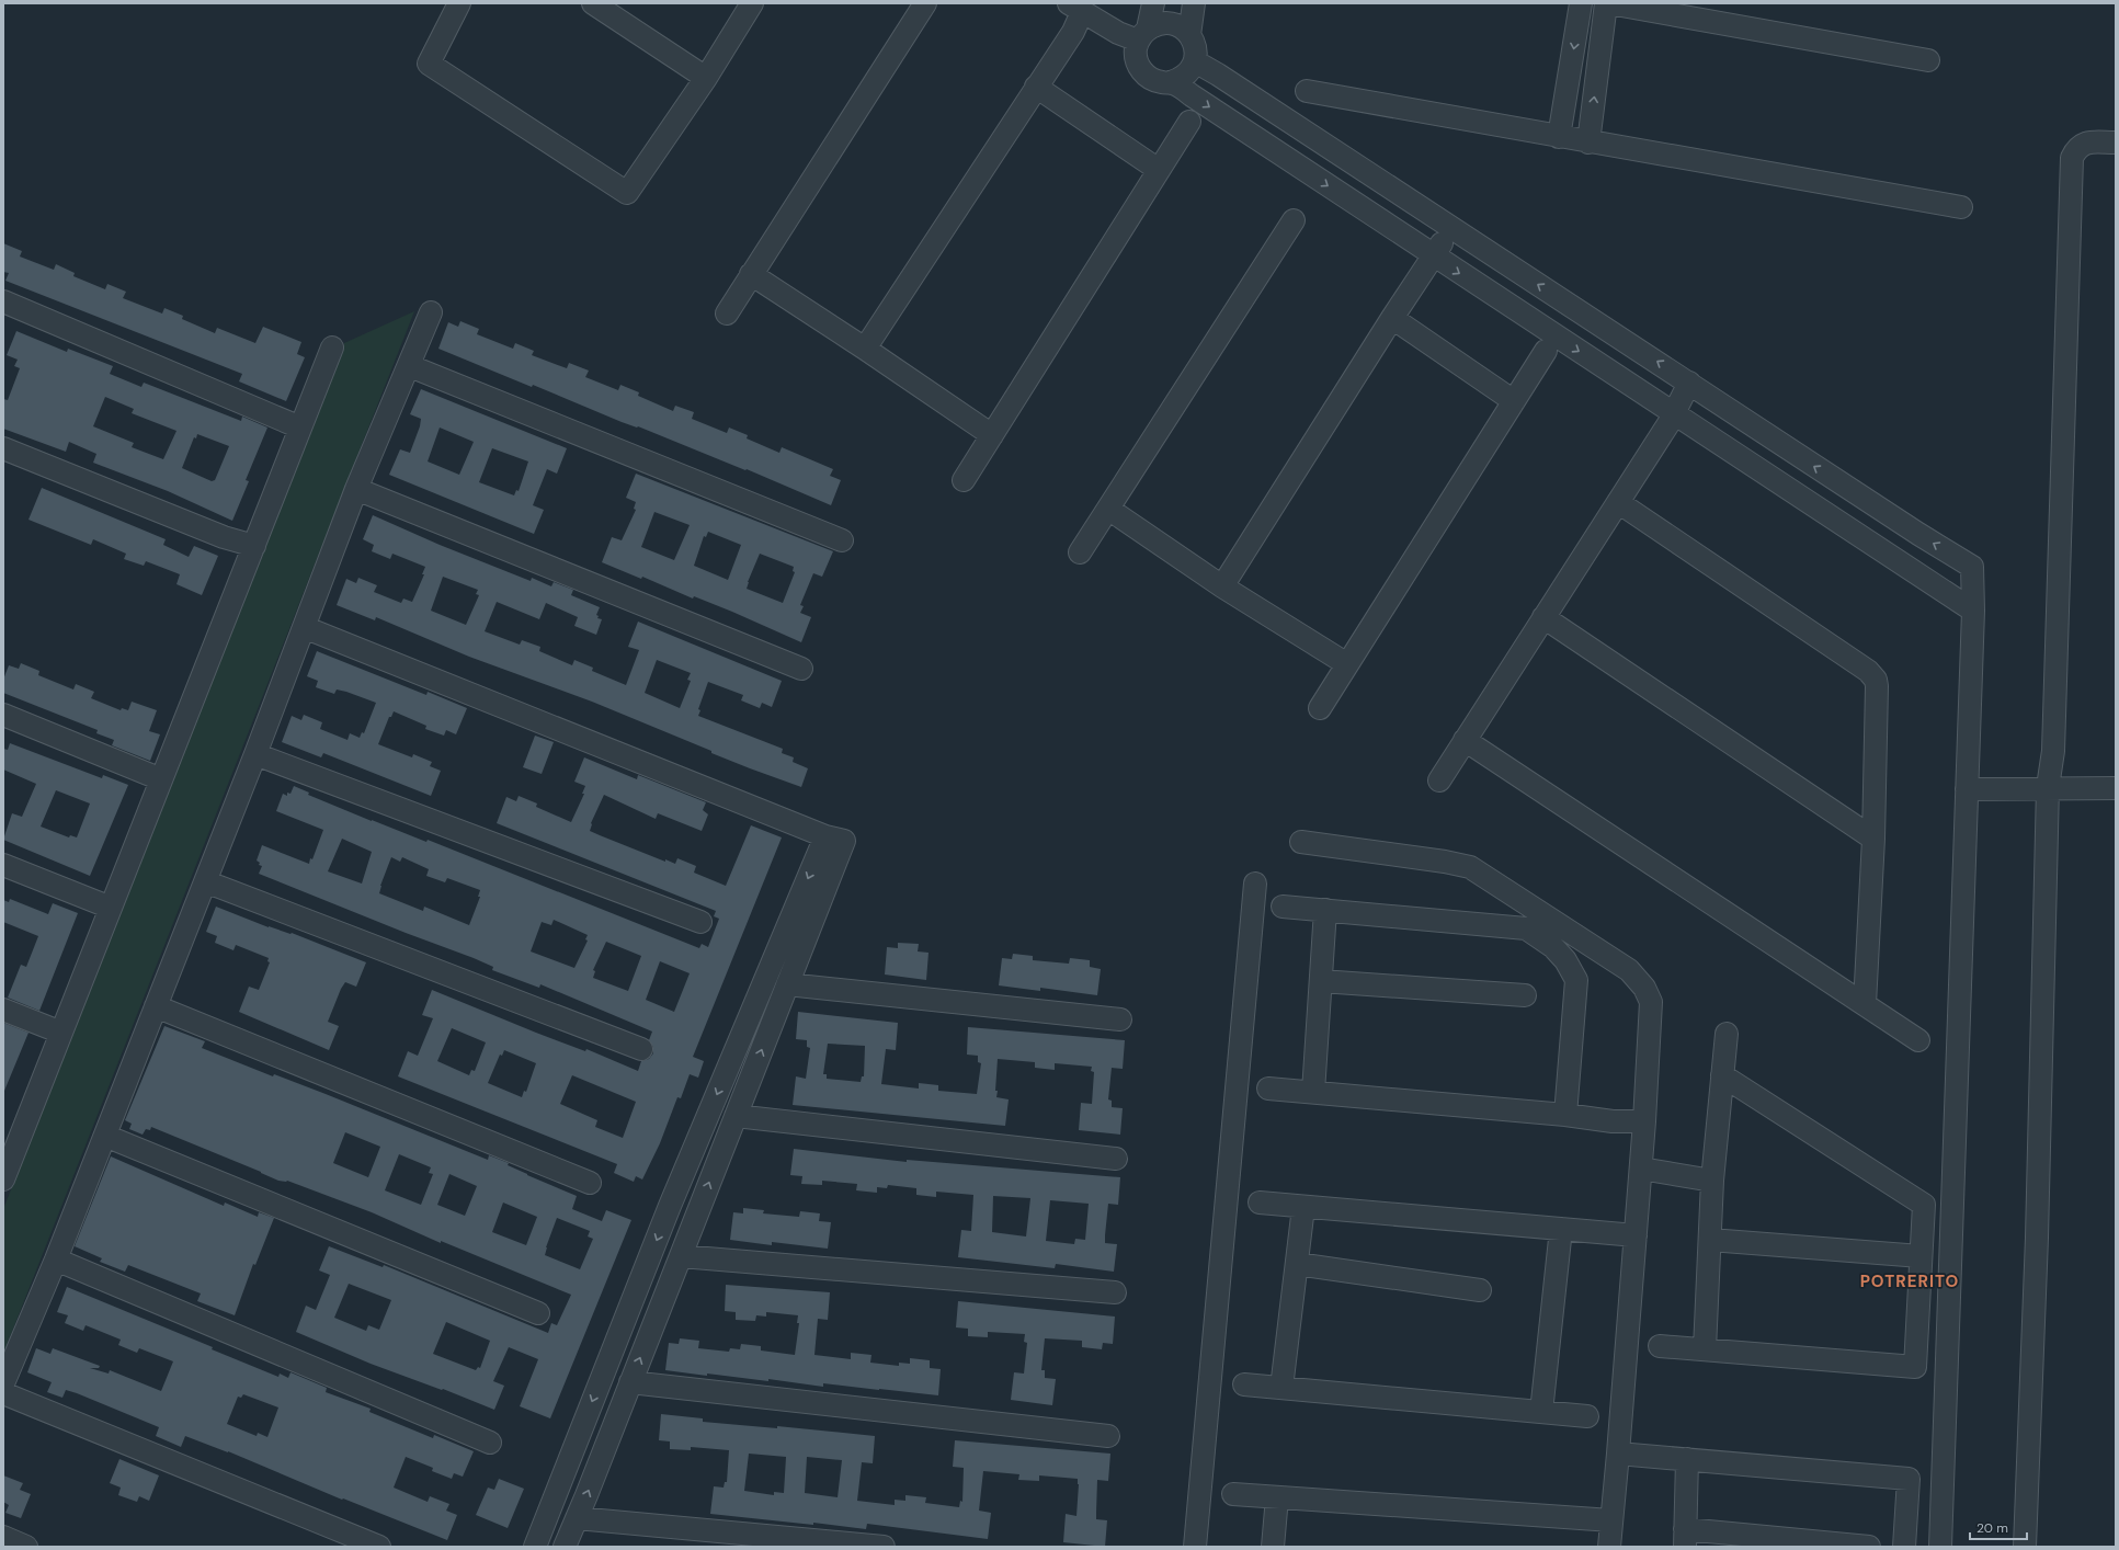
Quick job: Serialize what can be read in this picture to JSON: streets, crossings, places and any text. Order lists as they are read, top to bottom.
{
  "districts": ["POTRERITO"],
  "scale_bar": "20 m"
}
